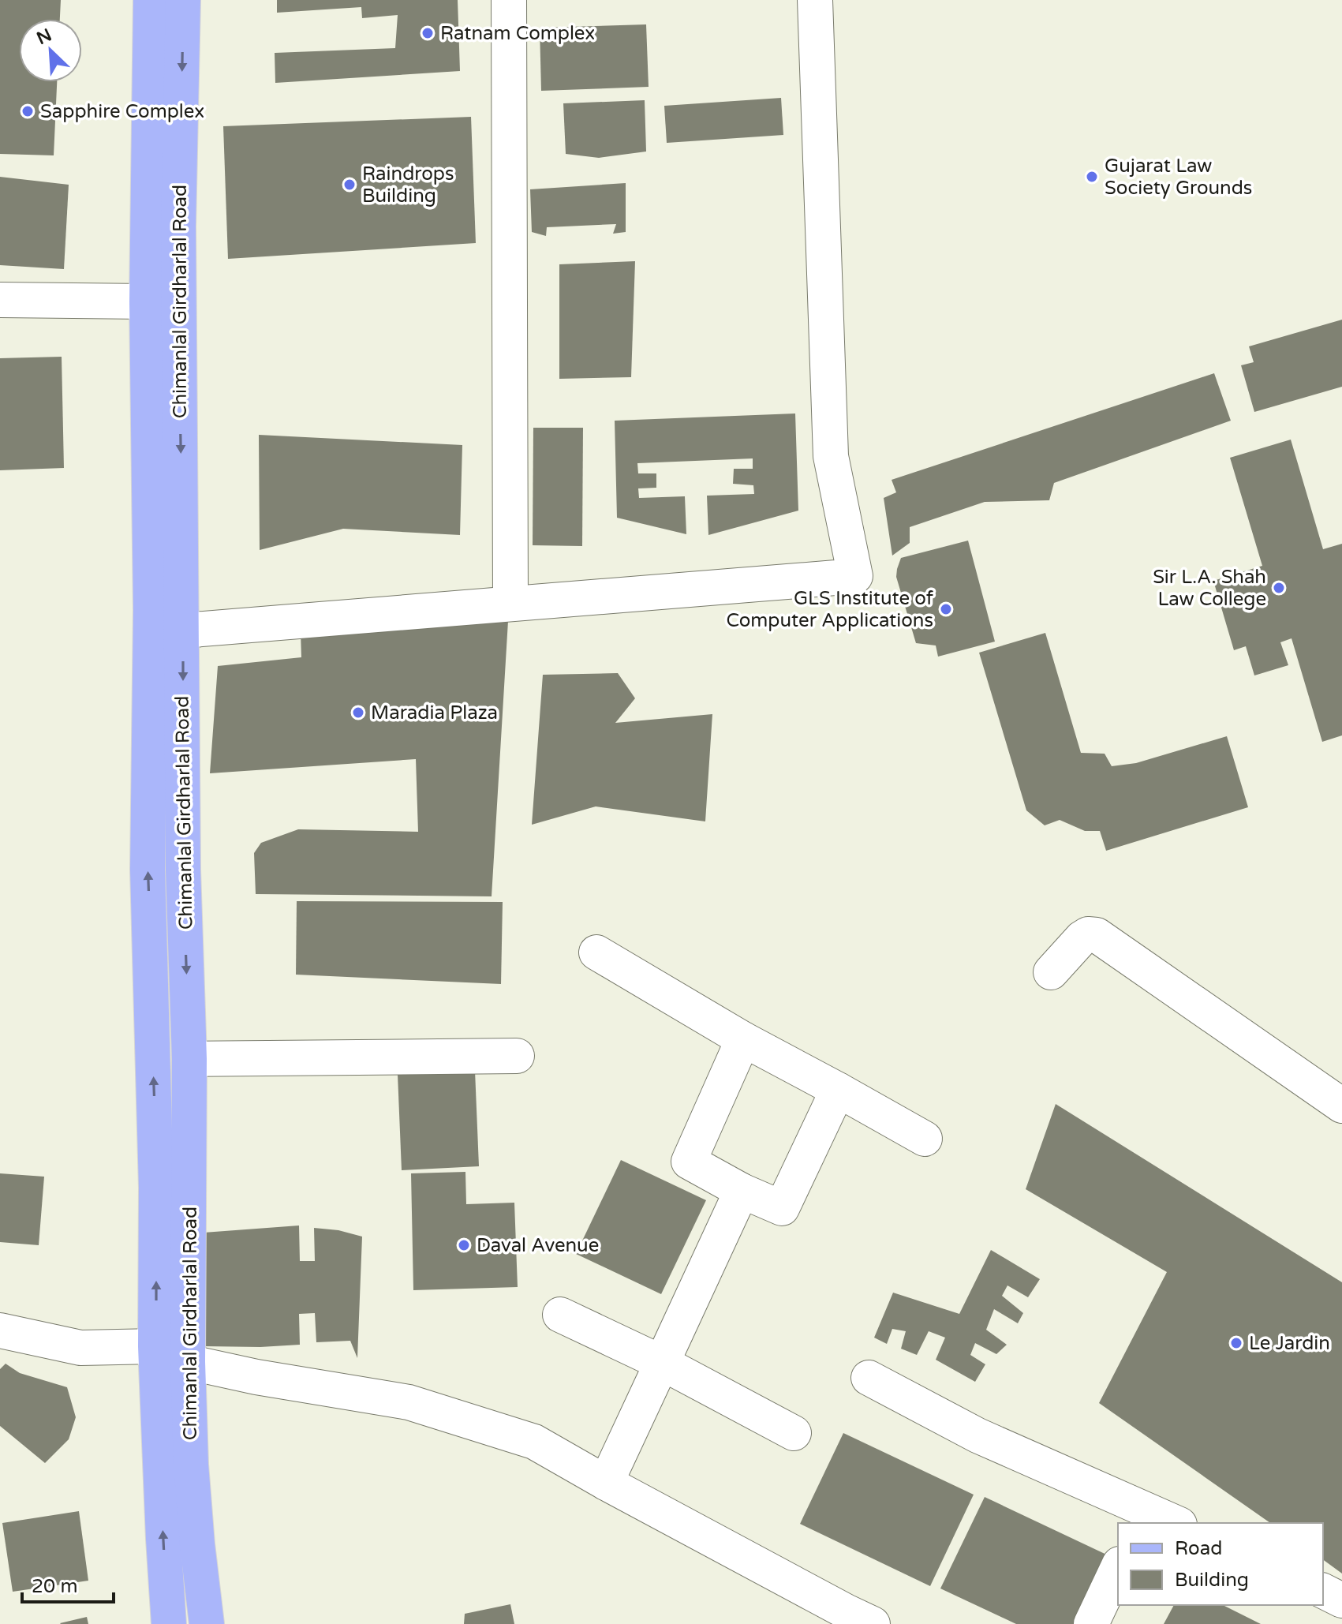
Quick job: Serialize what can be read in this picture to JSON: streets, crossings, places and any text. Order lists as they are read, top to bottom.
{
  "streets": {
    "main road": ["Chimanlal Girdharlal Road"]
  },
  "places": [
    "Ratnam Complex",
    "Sapphire Complex",
    "Gujarat Law Society Grounds",
    "Raindrops Building",
    "Sir L.A. Shah Law College",
    "GLS Institute of Computer Applications",
    "Maradia Plaza",
    "Daval Avenue",
    "Le Jardin"
  ],
  "legend": ["Road", "Building"],
  "scale_bar": "20 m",
  "north": "top left"
}
